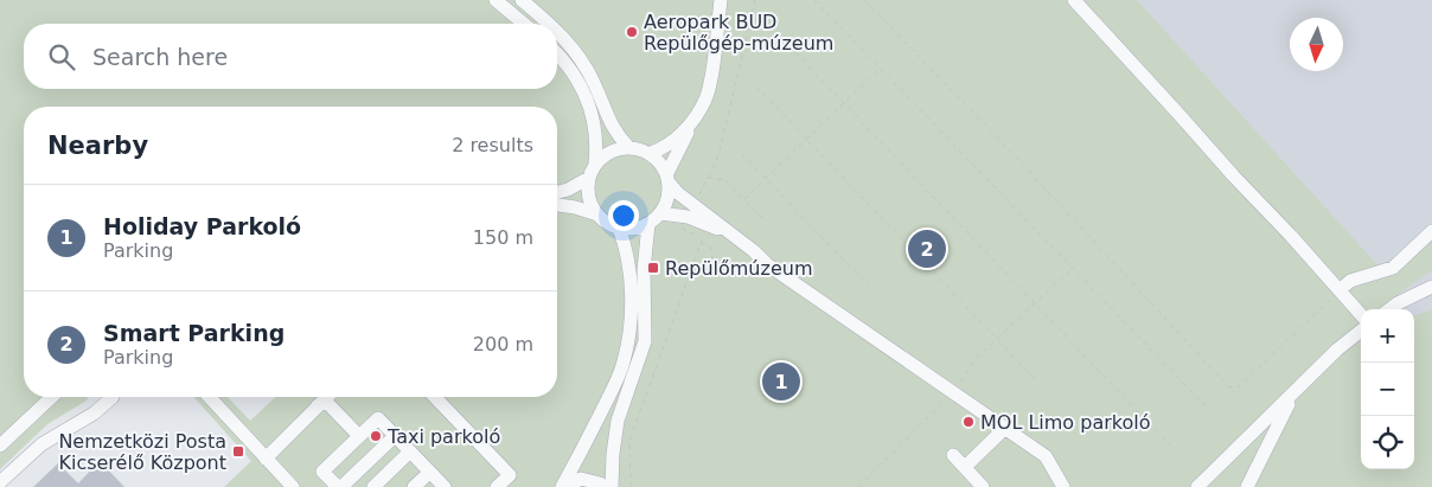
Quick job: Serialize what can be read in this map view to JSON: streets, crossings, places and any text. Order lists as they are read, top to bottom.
{
  "places": {
    "other": ["Aeropark BUD Repülőgép-múzeum", "MOL Limo parkoló", "Taxi parkoló"],
    "transit": ["Repülőmúzeum", "Nemzetközi Posta Kicserélő Központ"]
  },
  "north": "bottom",
  "page": {
    "search": "Search here",
    "heading": ["Nearby", "2 results"],
    "list": [
      {
        "mark": "1",
        "name": "Holiday Parkoló",
        "note": "Parking",
        "value": "150 m"
      },
      {
        "mark": "2",
        "name": "Smart Parking",
        "note": "Parking",
        "value": "200 m"
      }
    ],
    "pins": ["2", "1"],
    "map_buttons": ["+", "−"]
  }
}
